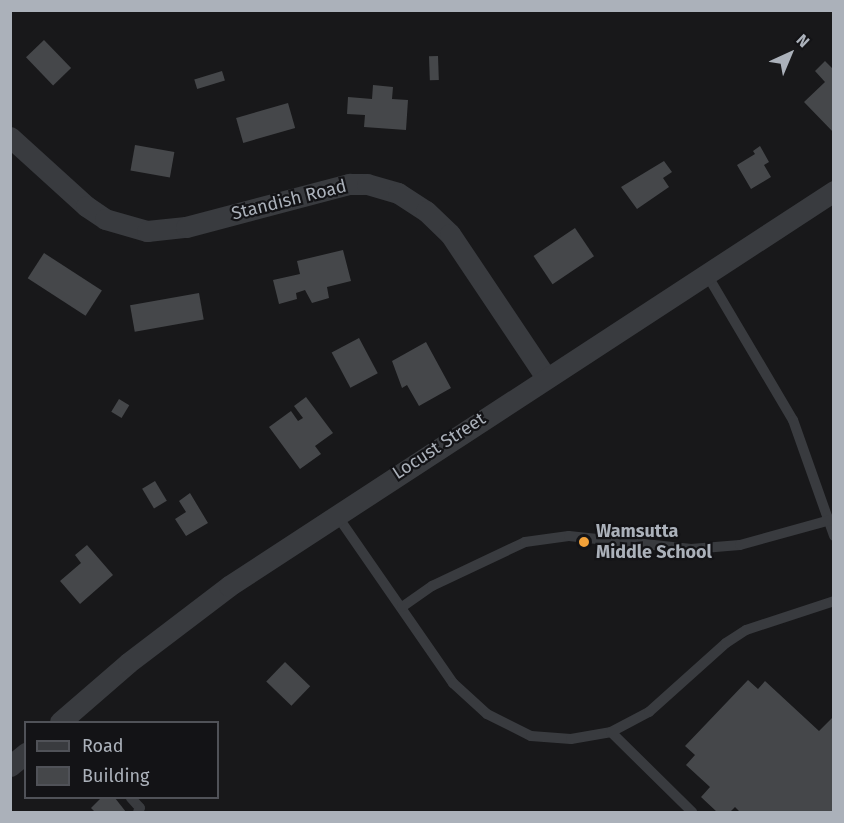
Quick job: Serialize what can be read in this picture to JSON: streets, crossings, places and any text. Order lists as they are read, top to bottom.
{
  "streets": {
    "street": ["Standish Road", "Locust Street"]
  },
  "crossings": [
    ["Standish Road", "Locust Street"]
  ],
  "places": ["Wamsutta Middle School"],
  "legend": ["Road", "Building"],
  "north": "top right"
}
